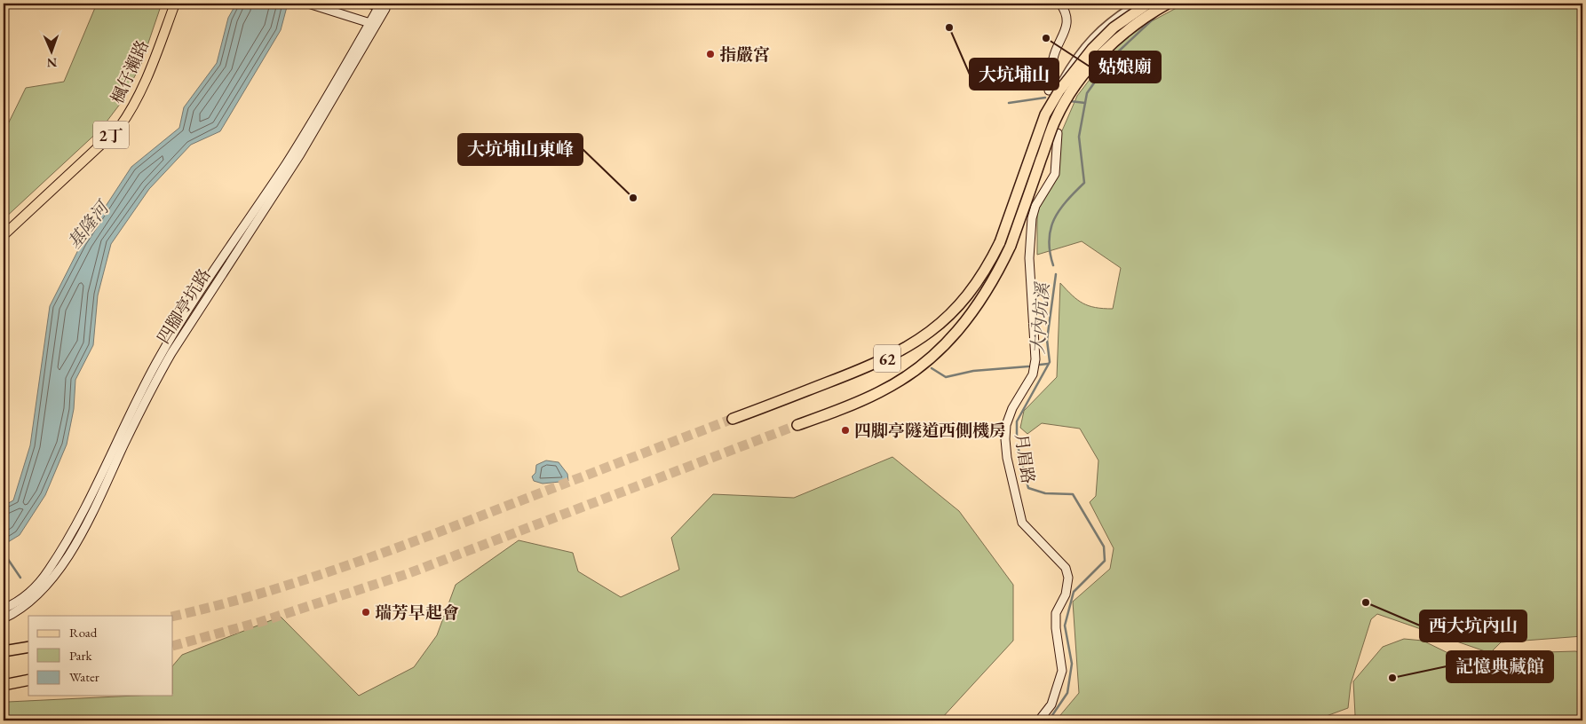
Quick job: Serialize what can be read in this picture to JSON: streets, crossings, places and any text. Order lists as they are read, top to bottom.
{
  "streets": {
    "highway": ["62"],
    "main road": ["楓仔瀨路", "2丁"],
    "street": ["四腳亭坑路", "月眉路"]
  },
  "water": ["基隆河", "大內坑溪"],
  "places": [
    "大坑埔山",
    "姑娘廟",
    "指嚴宮",
    "大坑埔山東峰",
    "四脚亭隧道西側機房",
    "西大坑內山",
    "瑞芳早起會",
    "記憶典藏館"
  ],
  "legend": ["Road", "Park", "Water"],
  "north": "bottom"
}
